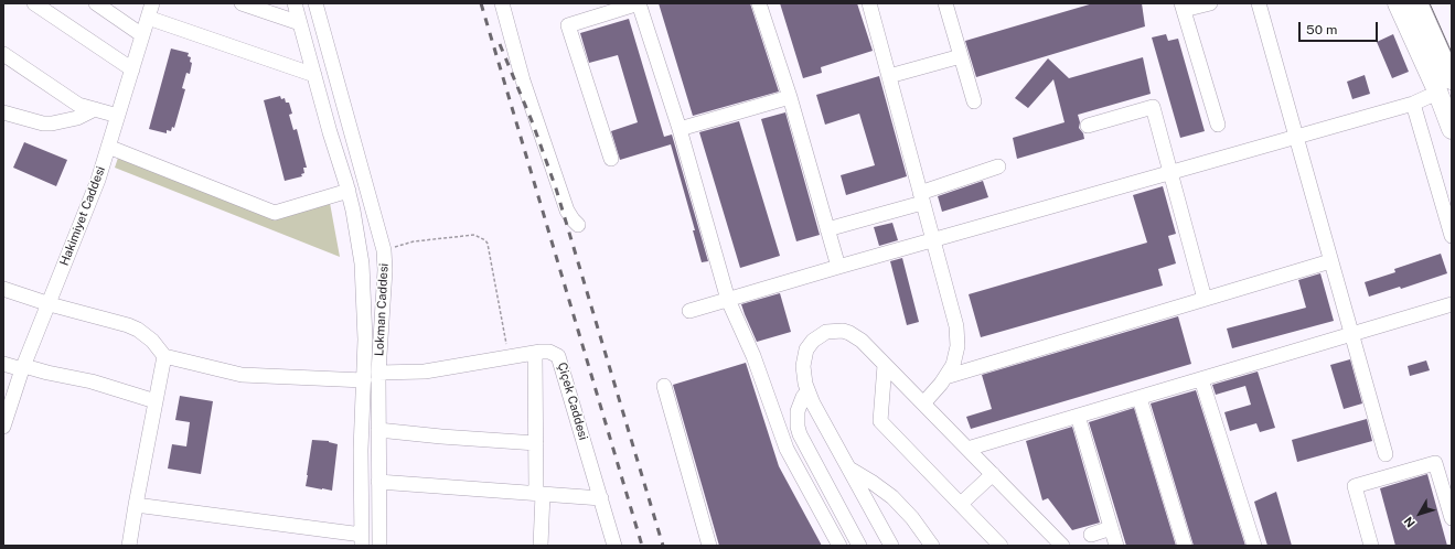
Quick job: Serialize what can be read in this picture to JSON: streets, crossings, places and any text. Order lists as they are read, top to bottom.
{
  "streets": {
    "street": ["Hakimiyet Caddesi", "Lokman Caddesi", "Çiçek Caddesi"]
  },
  "crossings": [
    ["Lokman Caddesi", "Çiçek Caddesi"]
  ],
  "scale_bar": "50 m",
  "north": "bottom left"
}
